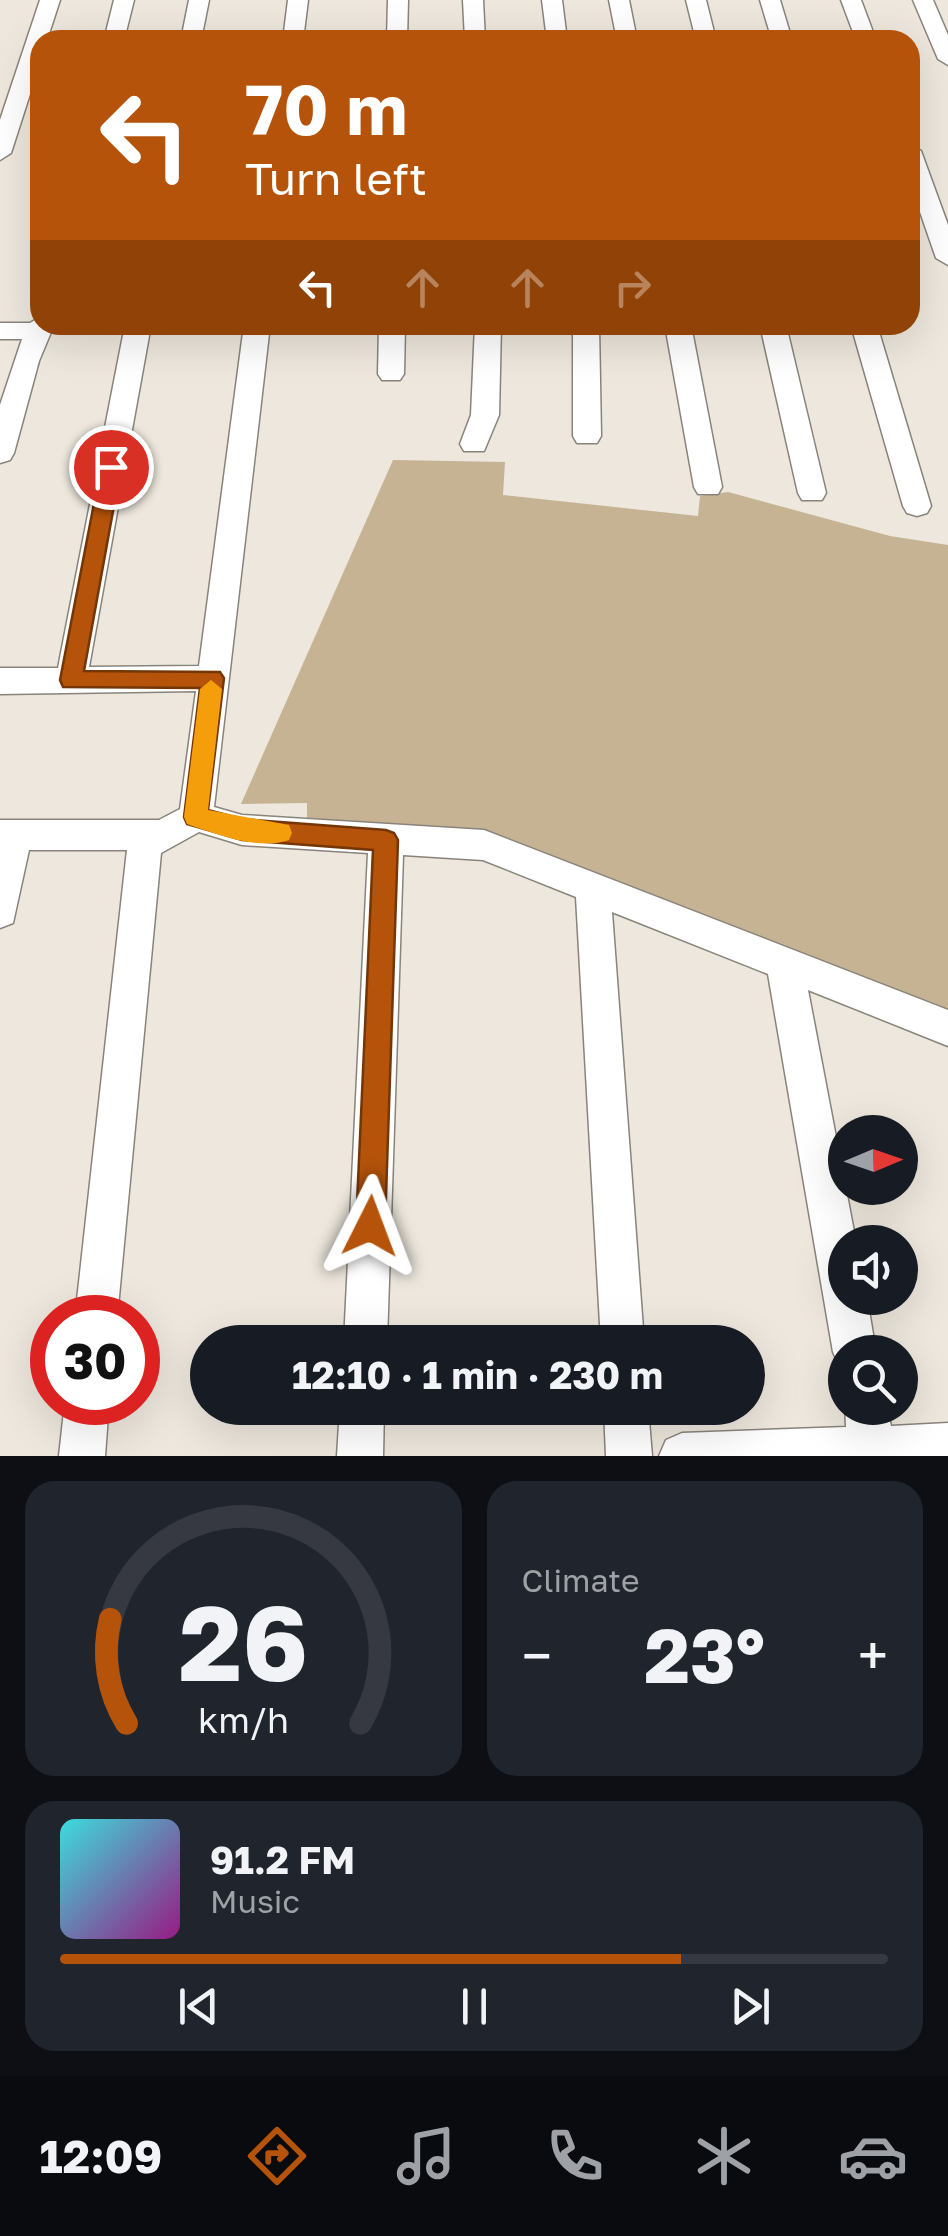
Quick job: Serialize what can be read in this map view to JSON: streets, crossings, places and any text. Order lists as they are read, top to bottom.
{
  "north": "right",
  "page": {
    "turn": ["70 m", "Turn left"],
    "limit": "30",
    "trip": "12:10 · 1 min · 230 m",
    "tile": "Climate",
    "heat": ["−", "23°", "+"],
    "song": ["91.2 FM", "Music"],
    "tabs": "12:09",
    "gauge": ["26", "km/h"]
  }
}
